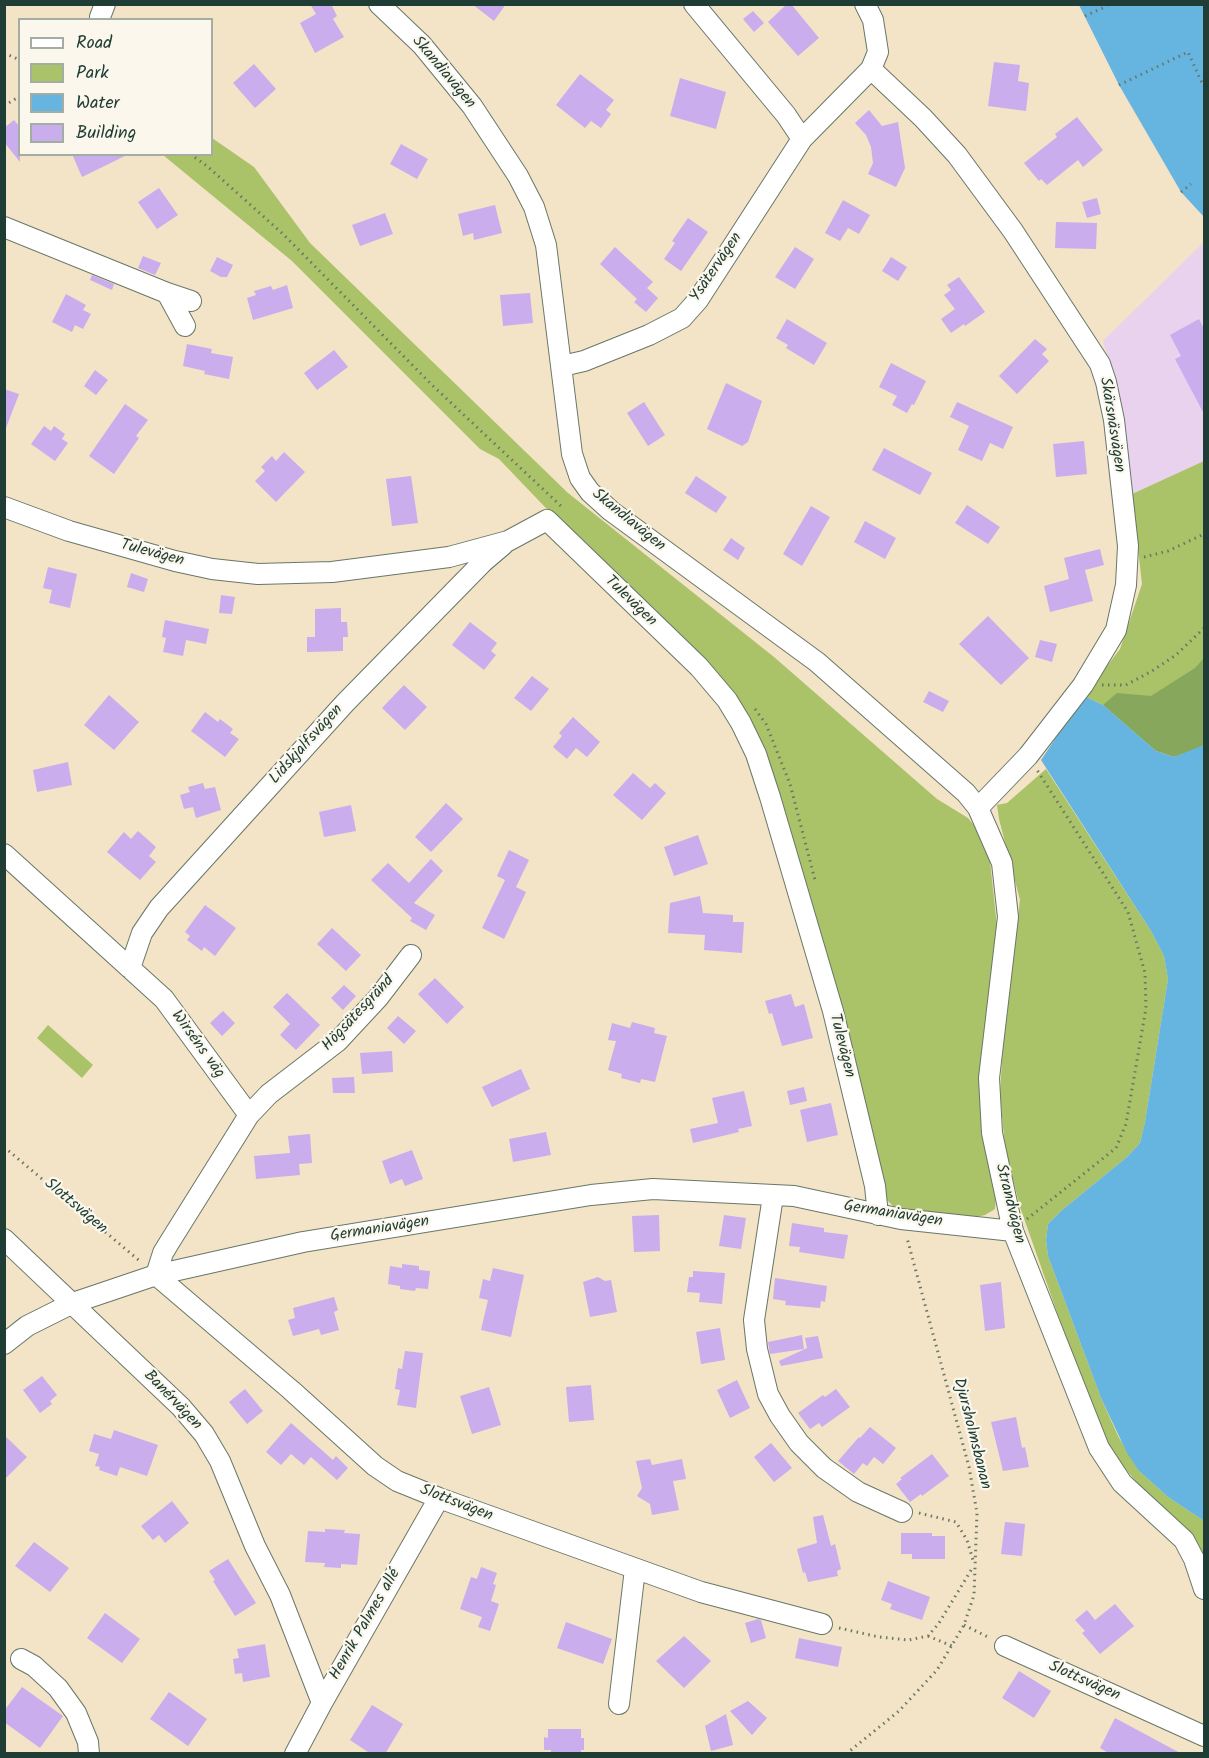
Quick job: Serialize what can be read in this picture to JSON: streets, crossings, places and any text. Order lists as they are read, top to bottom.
{
  "streets": {
    "street": [
      "Skandiavägen",
      "Ysätervägen",
      "Skärsnäsvägen",
      "Tulevägen",
      "Lidskjalfsvägen",
      "Högsätesgränd",
      "Wirséns väg",
      "Strandvägen",
      "Slottsvägen",
      "Germaniavägen",
      "Banérvägen",
      "Henrik Palmes allé"
    ],
    "path": ["Djursholmsbanan"]
  },
  "crossings": [
    ["Skandiavägen", "Ysätervägen"],
    ["Skandiavägen", "Skärsnäsvägen"],
    ["Skandiavägen", "Strandvägen"],
    ["Ysätervägen", "Skärsnäsvägen"],
    ["Skärsnäsvägen", "Strandvägen"],
    ["Tulevägen", "Lidskjalfsvägen"],
    ["Tulevägen", "Germaniavägen"],
    ["Lidskjalfsvägen", "Wirséns väg"],
    ["Högsätesgränd", "Wirséns väg"],
    ["Strandvägen", "Germaniavägen"],
    ["Slottsvägen", "Germaniavägen"],
    ["Slottsvägen", "Henrik Palmes allé"],
    ["Germaniavägen", "Banérvägen"],
    ["Germaniavägen", "Djursholmsbanan"],
    ["Banérvägen", "Henrik Palmes allé"]
  ],
  "legend": [
    "Road",
    "Park",
    "Water",
    "Building"
  ]
}
